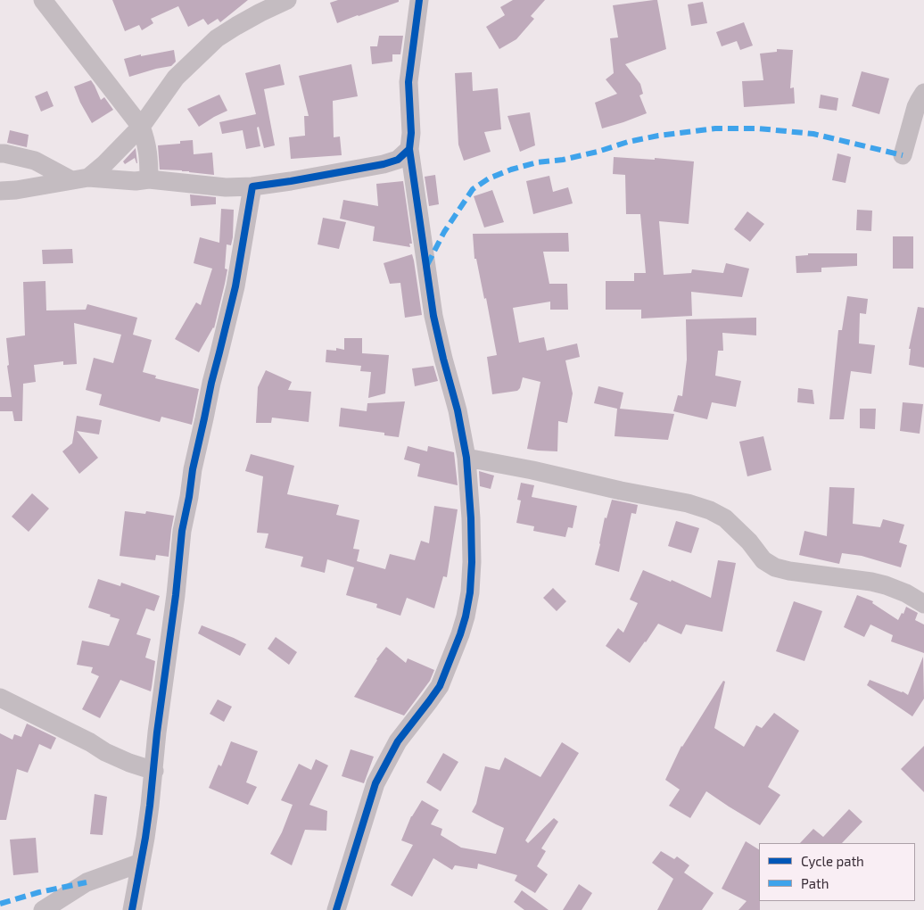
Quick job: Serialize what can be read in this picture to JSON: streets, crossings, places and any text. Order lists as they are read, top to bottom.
{
  "legend": ["Cycle path", "Path"]
}
